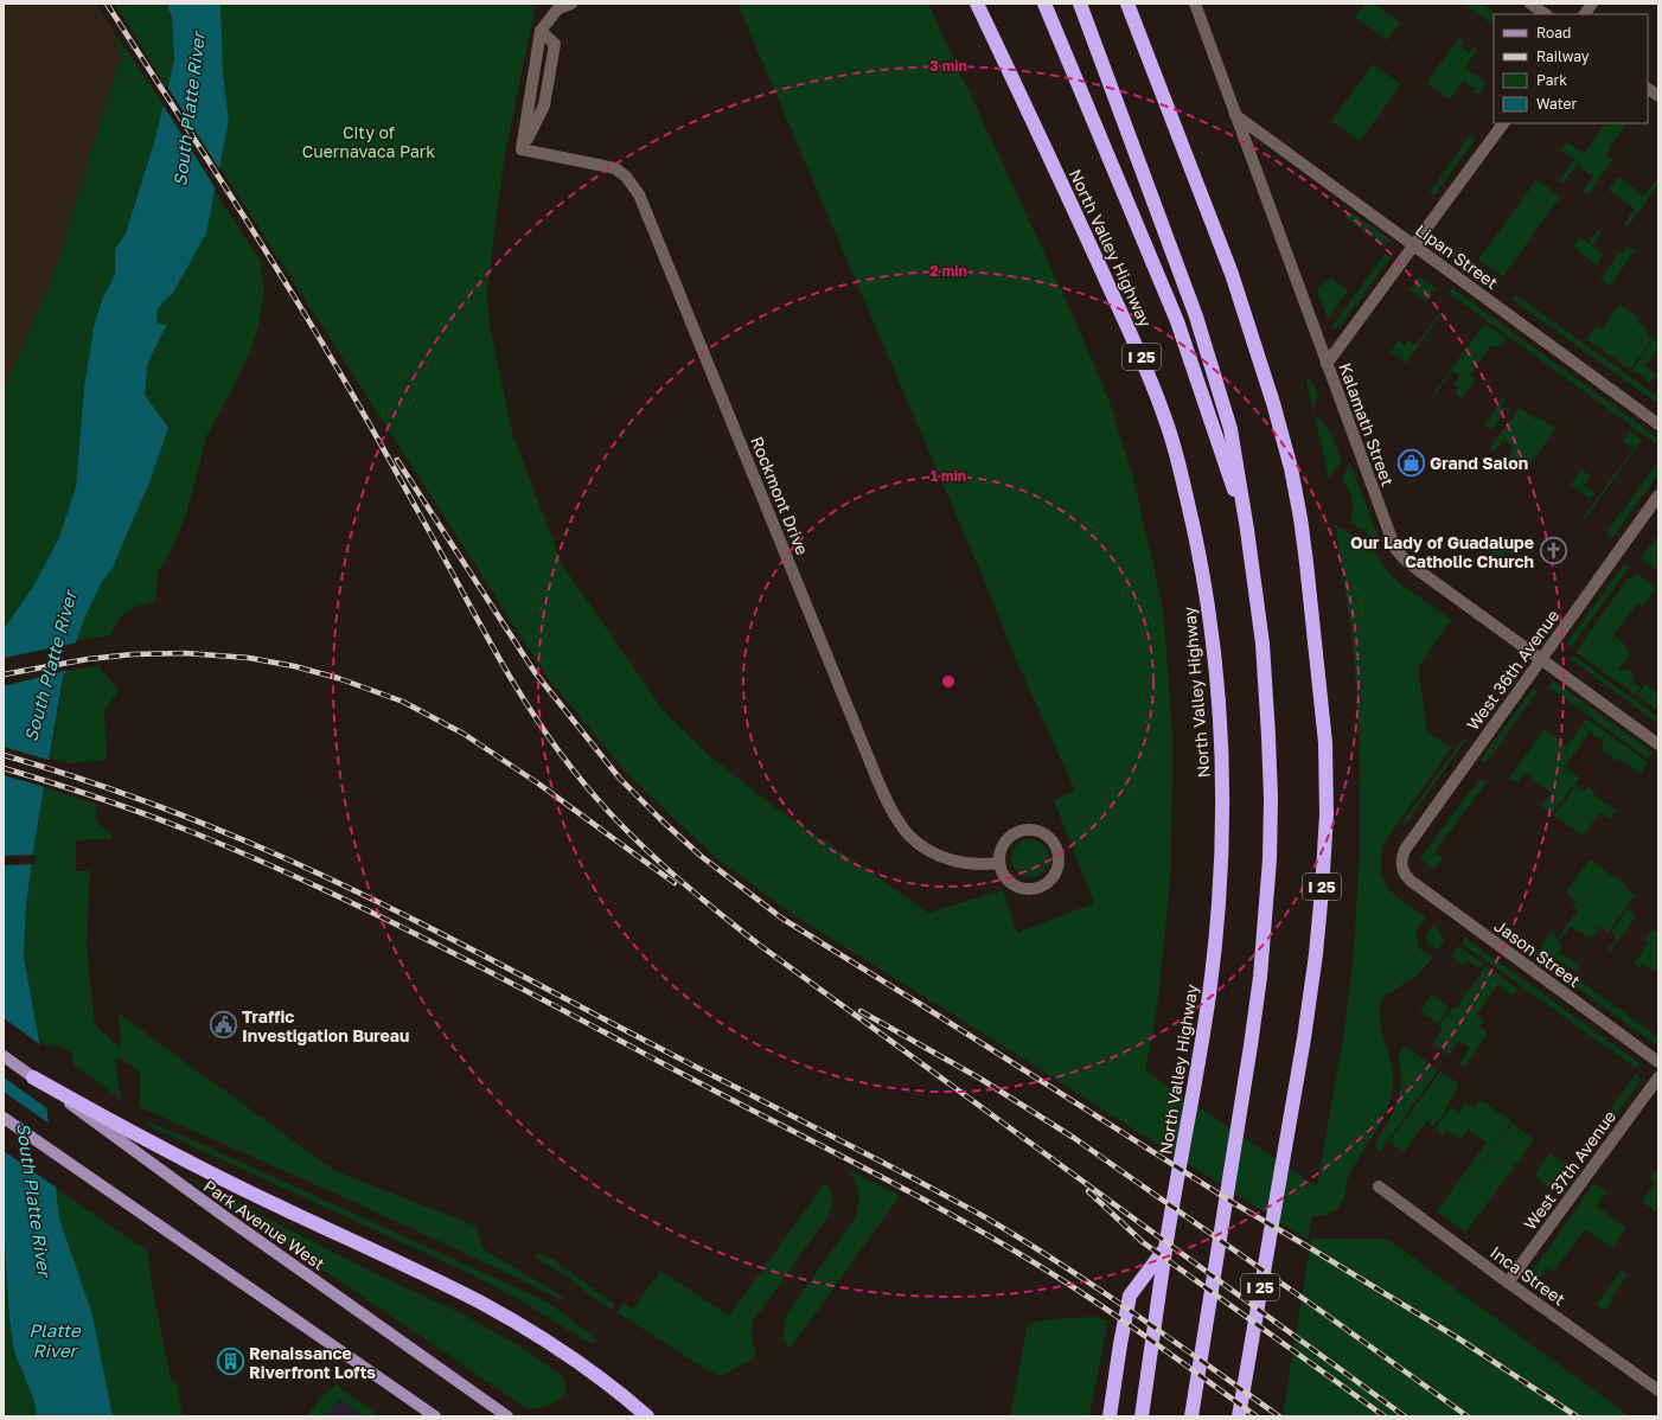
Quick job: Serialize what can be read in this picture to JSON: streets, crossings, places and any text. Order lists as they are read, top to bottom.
{
  "streets": {
    "highway": ["North Valley Highway", "I 25"],
    "main road": ["Park Avenue West"],
    "street": [
      "Lipan Street",
      "Kalamath Street",
      "Rockmont Drive",
      "West 36th Avenue",
      "Jason Street",
      "West 37th Avenue",
      "Inca Street"
    ]
  },
  "crossings": [
    ["Lipan Street", "Kalamath Street"],
    ["Kalamath Street", "West 36th Avenue"],
    ["West 36th Avenue", "Jason Street"],
    ["West 37th Avenue", "Inca Street"]
  ],
  "water": ["South Platte River", "Platte River"],
  "parks": ["City of Cuernavaca Park"],
  "places": {
    "shop": ["Grand Salon"],
    "church": ["Our Lady of Guadalupe Catholic Church"],
    "public building": ["Traffic Investigation Bureau"],
    "building": ["Renaissance Riverfront Lofts"]
  },
  "legend": [
    "Road",
    "Railway",
    "Park",
    "Water"
  ],
  "rings": ["3 min", "2 min", "1 min"]
}
